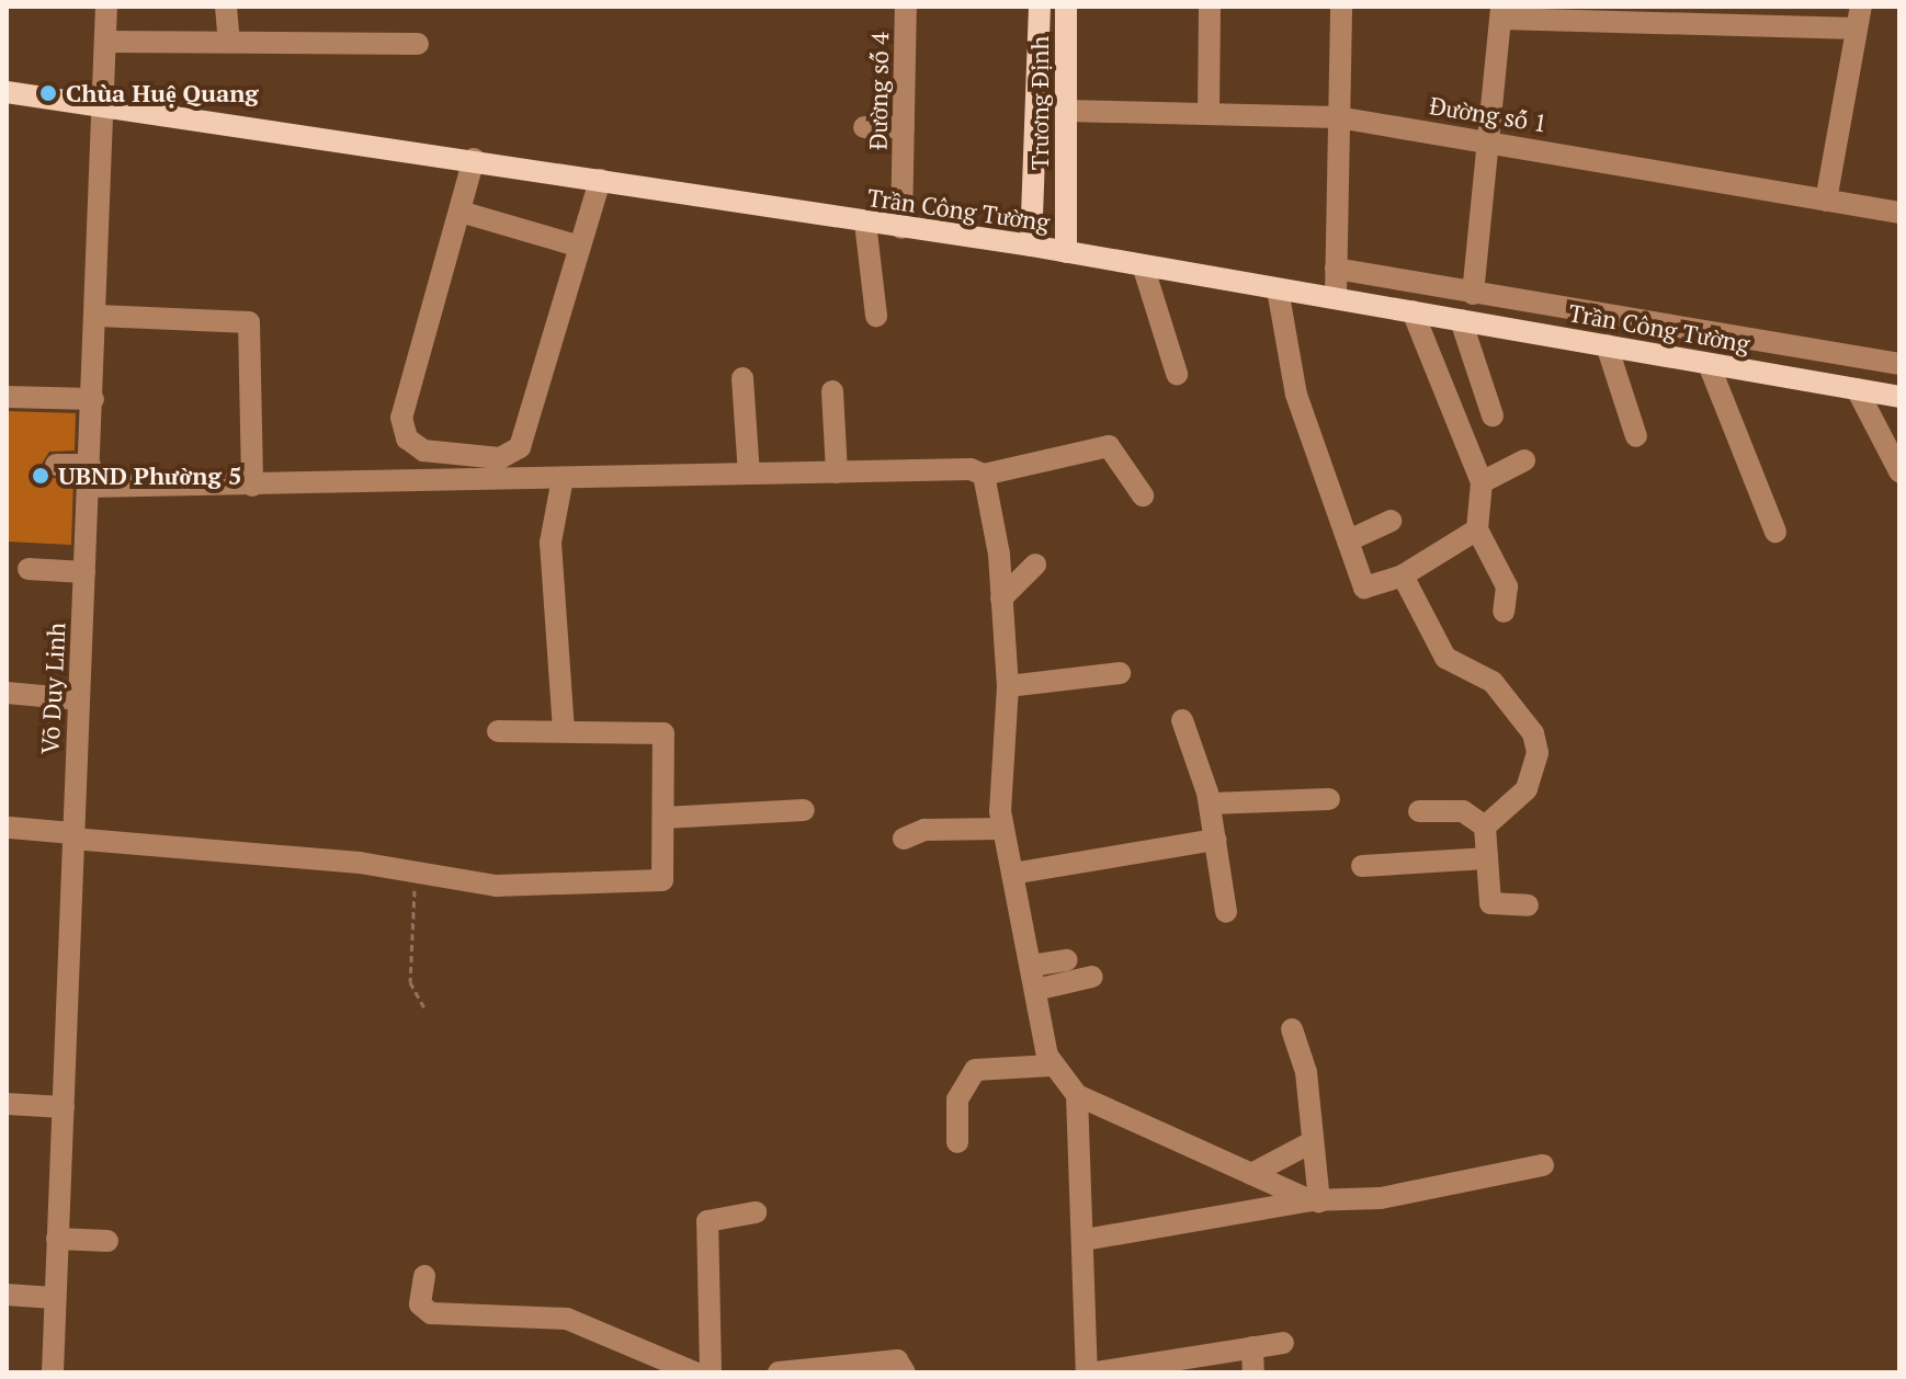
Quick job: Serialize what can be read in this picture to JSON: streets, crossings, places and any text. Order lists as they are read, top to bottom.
{
  "streets": {
    "main road": ["Trương Định", "Trần Công Tường"],
    "street": ["Đường số 4", "Đường số 1", "Võ Duy Linh"]
  },
  "crossings": [
    ["Đường số 4", "Trần Công Tường"],
    ["Trương Định", "Đường số 1"],
    ["Trương Định", "Trần Công Tường"],
    ["Trần Công Tường", "Võ Duy Linh"]
  ],
  "places": ["Chùa Huệ Quang", "UBND Phường 5"]
}
